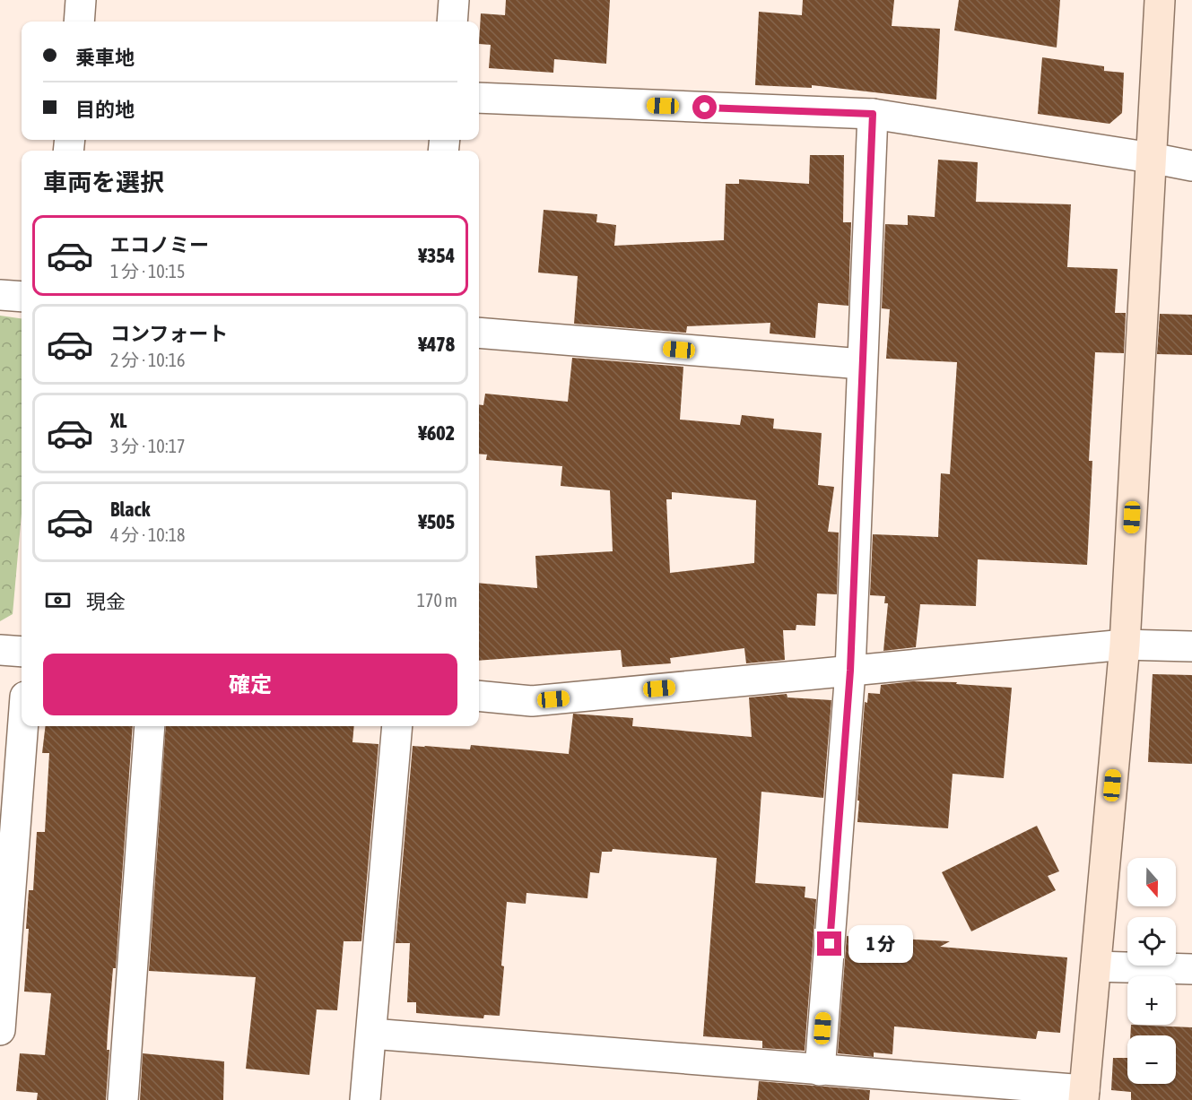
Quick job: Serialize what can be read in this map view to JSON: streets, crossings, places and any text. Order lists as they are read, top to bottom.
{
  "north": "bottom",
  "page": {
    "banner": ["乗車地", "目的地"],
    "heading": "車両を選択",
    "list": [
      {
        "name": "エコノミー",
        "note": "1 分 · 10:15",
        "value": "¥354"
      },
      {
        "name": "コンフォート",
        "note": "2 分 · 10:16",
        "value": "¥478"
      },
      {
        "name": "XL",
        "note": "3 分 · 10:17",
        "value": "¥602"
      },
      {
        "name": "Black",
        "note": "4 分 · 10:18",
        "value": "¥505"
      }
    ],
    "pay": ["現金", "170 m"],
    "buttons": "確定",
    "map_buttons": ["+", "−"],
    "bubble": "1 分"
  }
}
